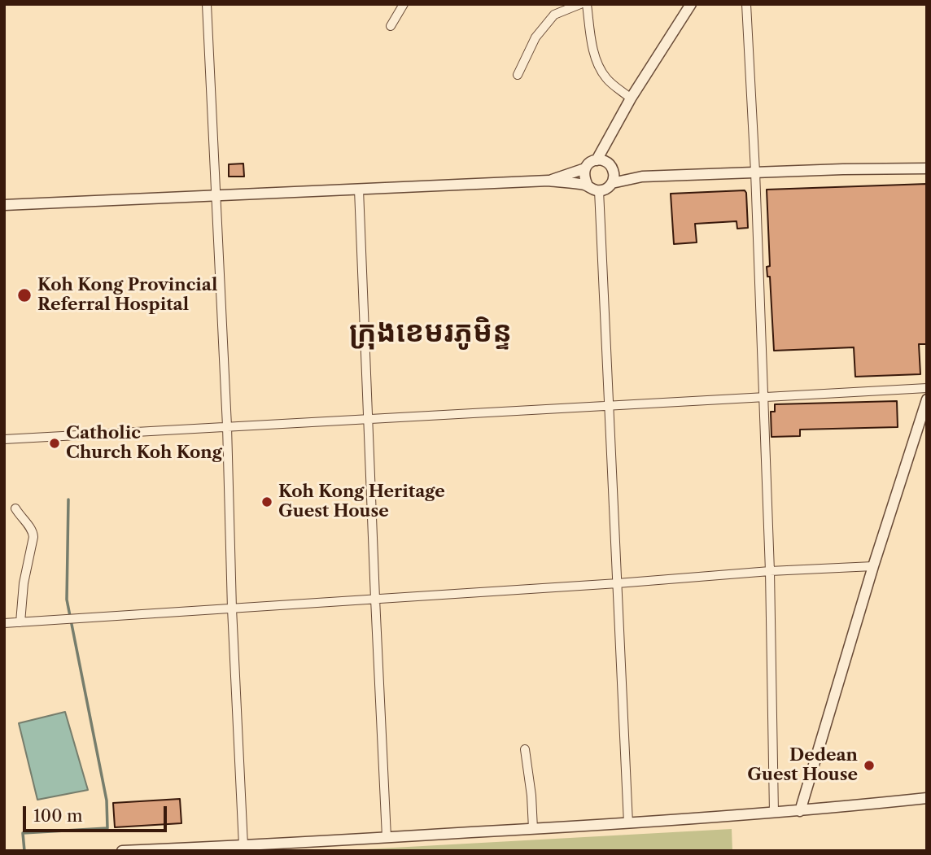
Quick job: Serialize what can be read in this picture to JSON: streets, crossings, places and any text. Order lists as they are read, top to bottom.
{
  "districts": ["ក្រុងខេមរភូមិន្ទ"],
  "places": [
    "Koh Kong Provincial Referral Hospital",
    "Catholic Church Koh Kong",
    "Koh Kong Heritage Guest House",
    "Dedean Guest House"
  ],
  "scale_bar": "100 m"
}
